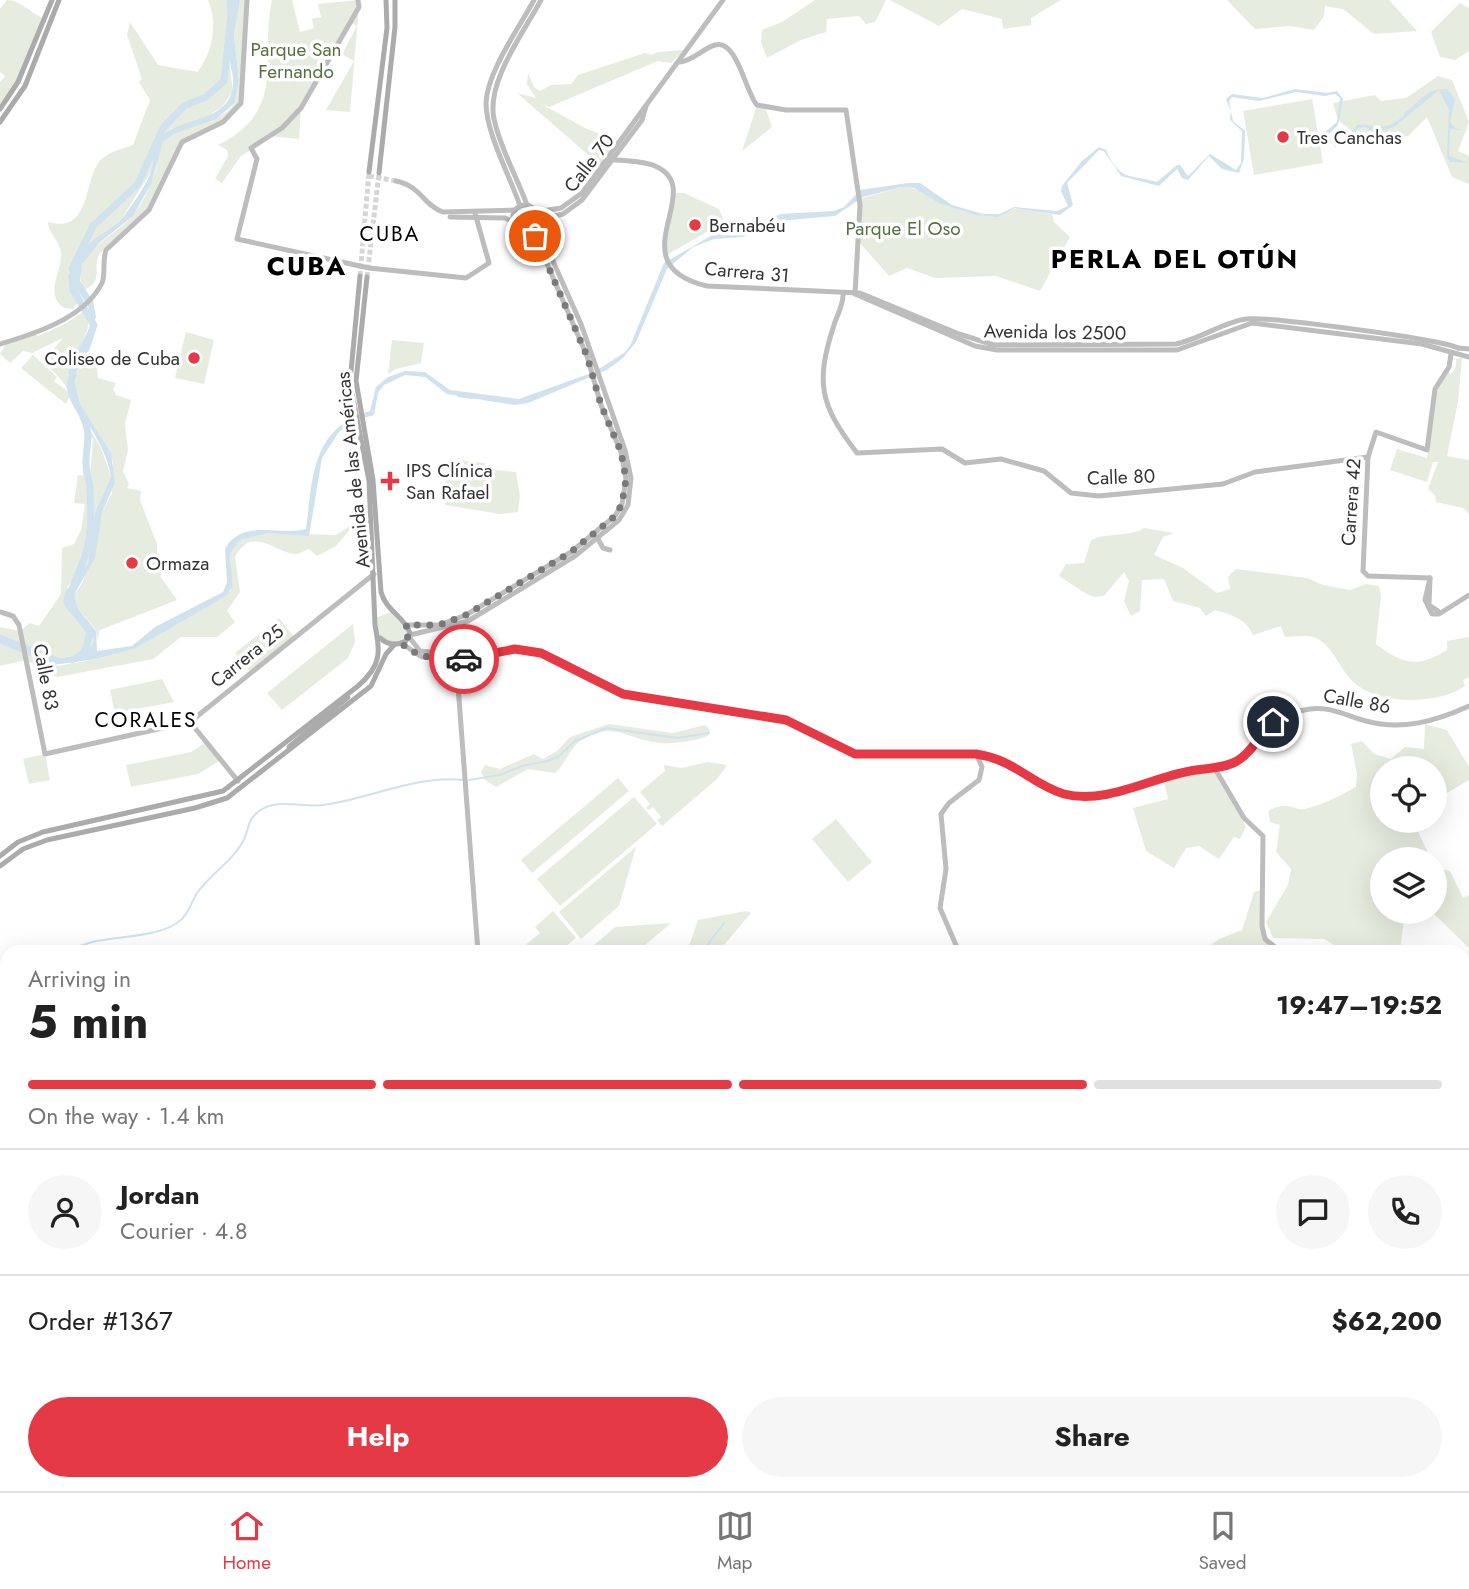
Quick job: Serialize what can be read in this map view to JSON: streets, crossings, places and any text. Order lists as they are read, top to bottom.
{
  "streets": {
    "main road": [
      "Calle 70",
      "Carrera 31",
      "Avenida los 2500",
      "Avenida de las Américas",
      "Calle 80",
      "Carrera 42",
      "Carrera 25",
      "Calle 83",
      "Calle 86"
    ]
  },
  "crossings": [
    ["Calle 70", "Carrera 31"],
    ["Carrera 31", "Avenida los 2500"],
    ["Carrera 31", "Calle 80"],
    ["Avenida los 2500", "Carrera 42"],
    ["Avenida de las Américas", "Carrera 25"],
    ["Calle 80", "Carrera 42"],
    ["Carrera 25", "Calle 83"]
  ],
  "districts": [
    "CUBA",
    "PERLA DEL OTÚN",
    "CUBA",
    "CORALES"
  ],
  "parks": ["Parque San Fernando", "Parque El Oso"],
  "places": {
    "other": [
      "Tres Canchas",
      "Bernabéu",
      "Coliseo de Cuba",
      "Ormaza"
    ],
    "health": ["IPS Clínica San Rafael"]
  },
  "page": {
    "heading": ["5 min", "Arriving in", "19:47–19:52"],
    "panel": [
      "Jordan",
      "Courier · 4.8",
      "Order #1367",
      "$62,200"
    ],
    "bar": "On the way · 1.4 km",
    "buttons": ["Help", "Share"],
    "tabs": ["Home", "Map", "Saved"]
  }
}
